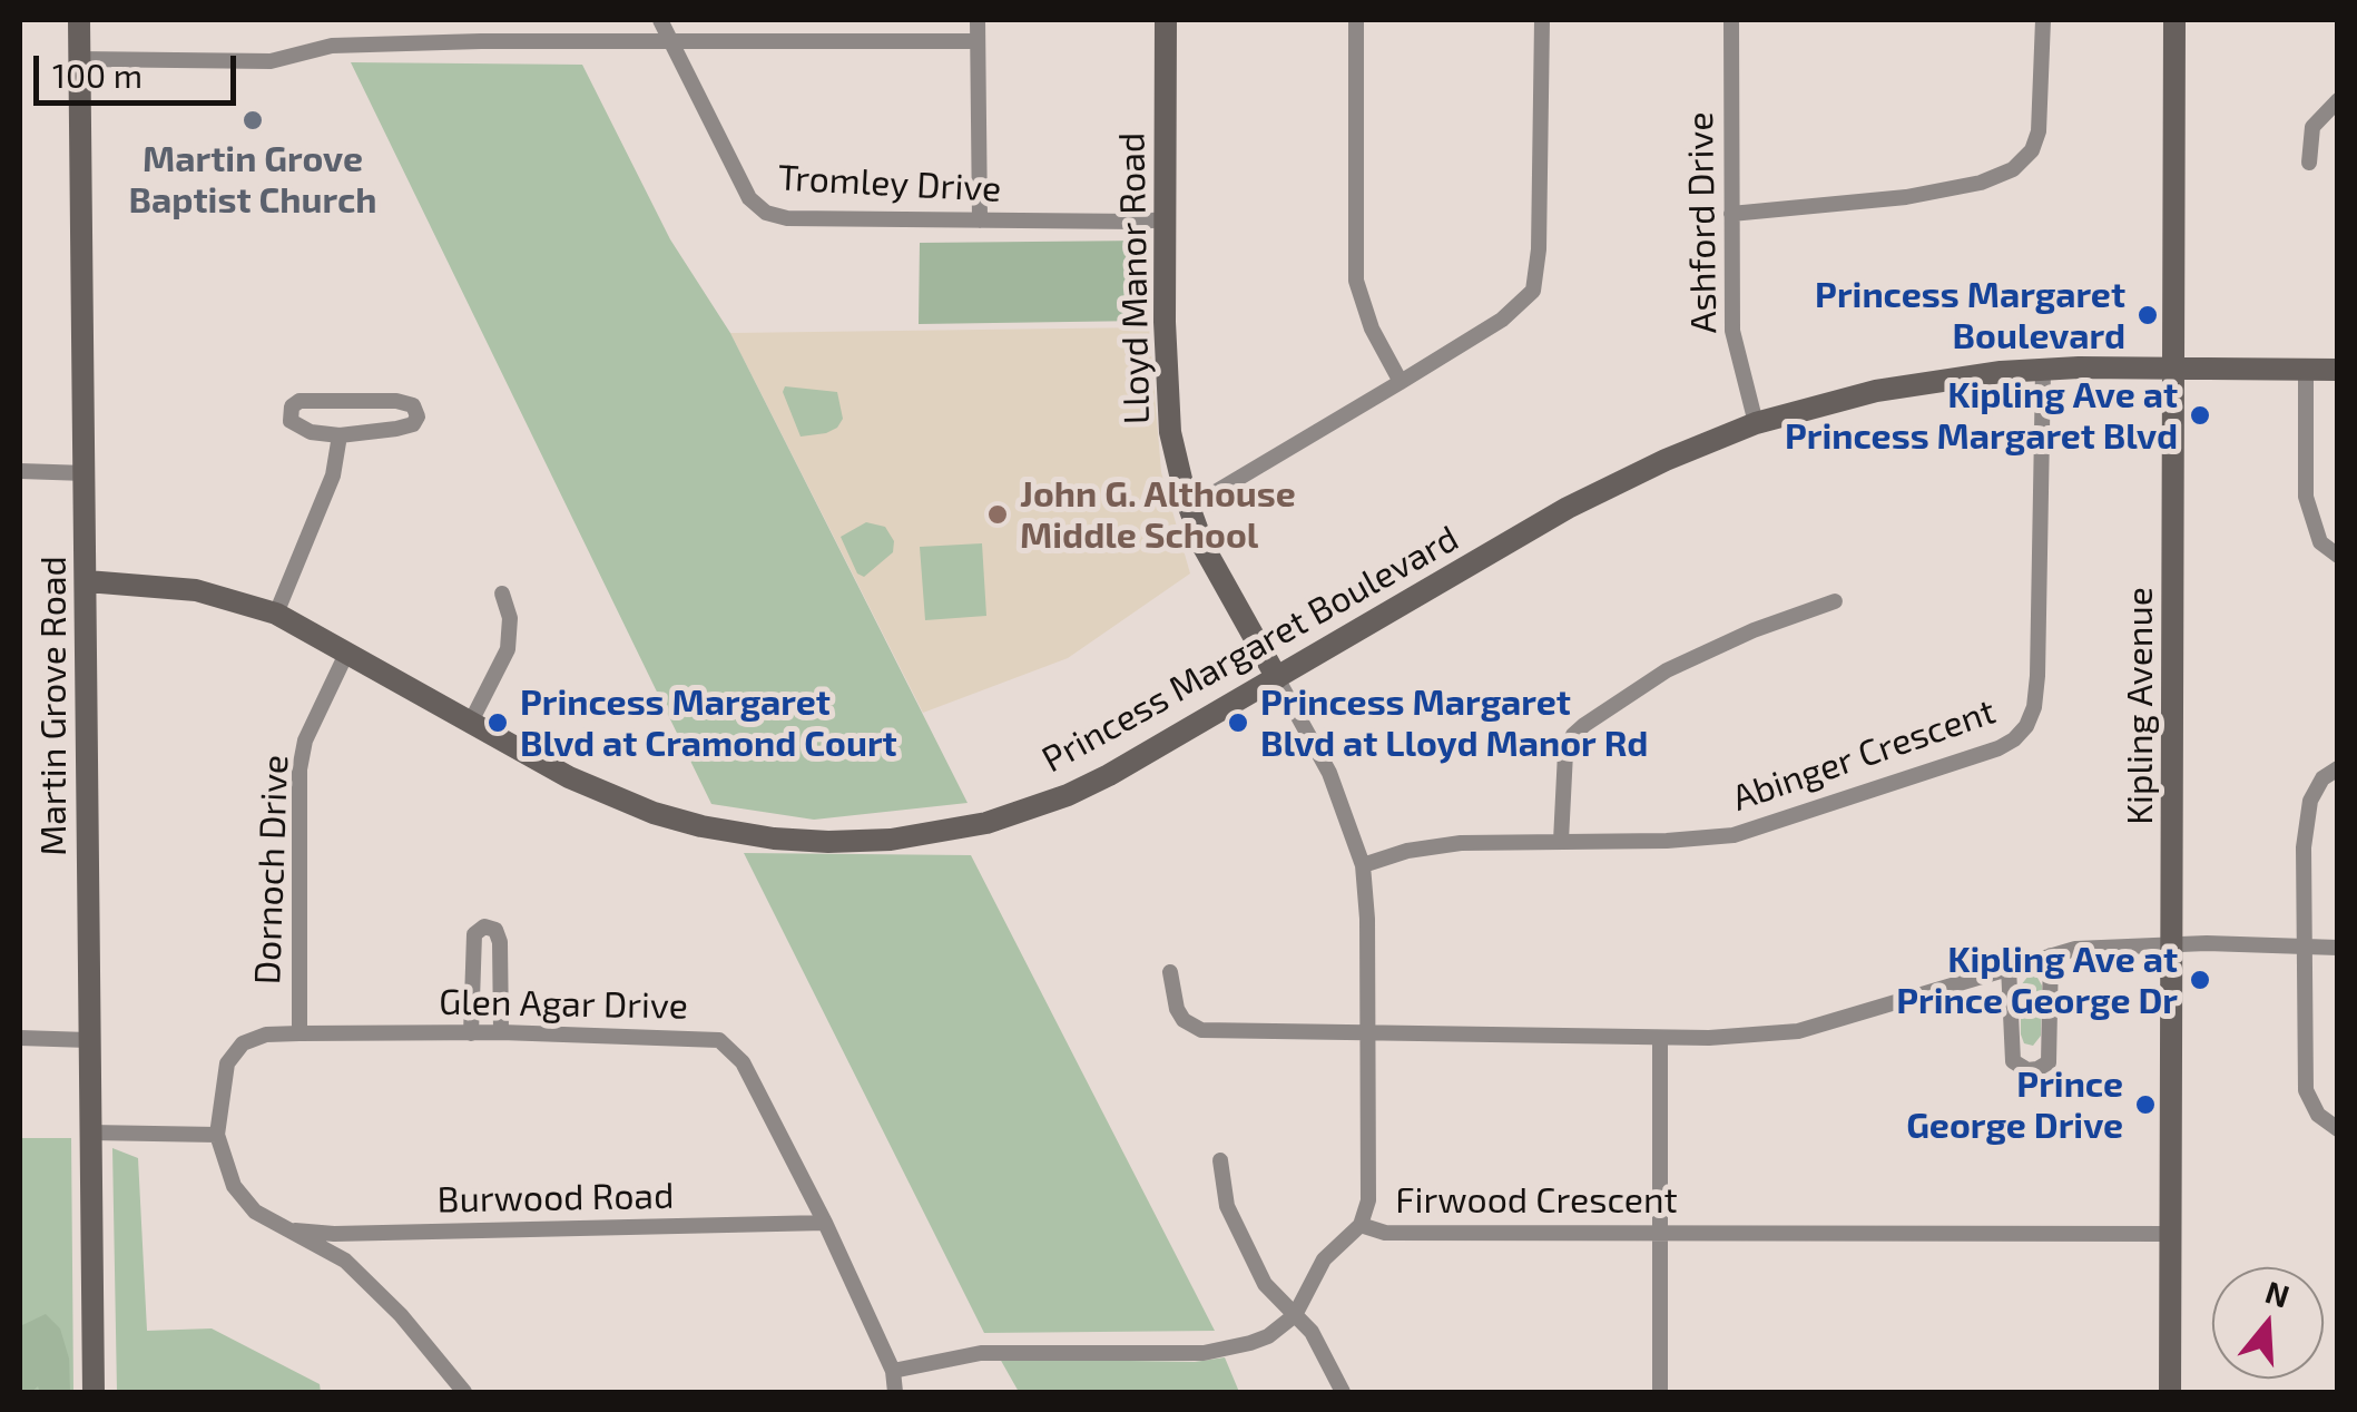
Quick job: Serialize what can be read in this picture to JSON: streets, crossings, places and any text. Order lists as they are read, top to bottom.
{
  "streets": {
    "street": [
      "Tromley Drive",
      "Ashford Drive",
      "Lloyd Manor Road",
      "Princess Margaret Boulevard",
      "Martin Grove Road",
      "Kipling Avenue",
      "Abinger Crescent",
      "Dornoch Drive",
      "Glen Agar Drive",
      "Burwood Road",
      "Firwood Crescent"
    ]
  },
  "crossings": [
    ["Tromley Drive", "Lloyd Manor Road"],
    ["Ashford Drive", "Princess Margaret Boulevard"],
    ["Lloyd Manor Road", "Princess Margaret Boulevard"],
    ["Lloyd Manor Road", "Abinger Crescent"],
    ["Lloyd Manor Road", "Firwood Crescent"],
    ["Princess Margaret Boulevard", "Martin Grove Road"],
    ["Princess Margaret Boulevard", "Kipling Avenue"],
    ["Princess Margaret Boulevard", "Abinger Crescent"],
    ["Princess Margaret Boulevard", "Dornoch Drive"],
    ["Kipling Avenue", "Firwood Crescent"],
    ["Dornoch Drive", "Glen Agar Drive"],
    ["Glen Agar Drive", "Burwood Road"]
  ],
  "places": [
    "Martin Grove Baptist Church",
    "Princess Margaret Boulevard",
    "Kipling Ave at Princess Margaret Blvd",
    "John G. Althouse Middle School",
    "Princess Margaret Blvd at Cramond Court",
    "Princess Margaret Blvd at Lloyd Manor Rd",
    "Kipling Ave at Prince George Dr",
    "Prince George Drive"
  ],
  "scale_bar": "100 m",
  "north": "top"
}
